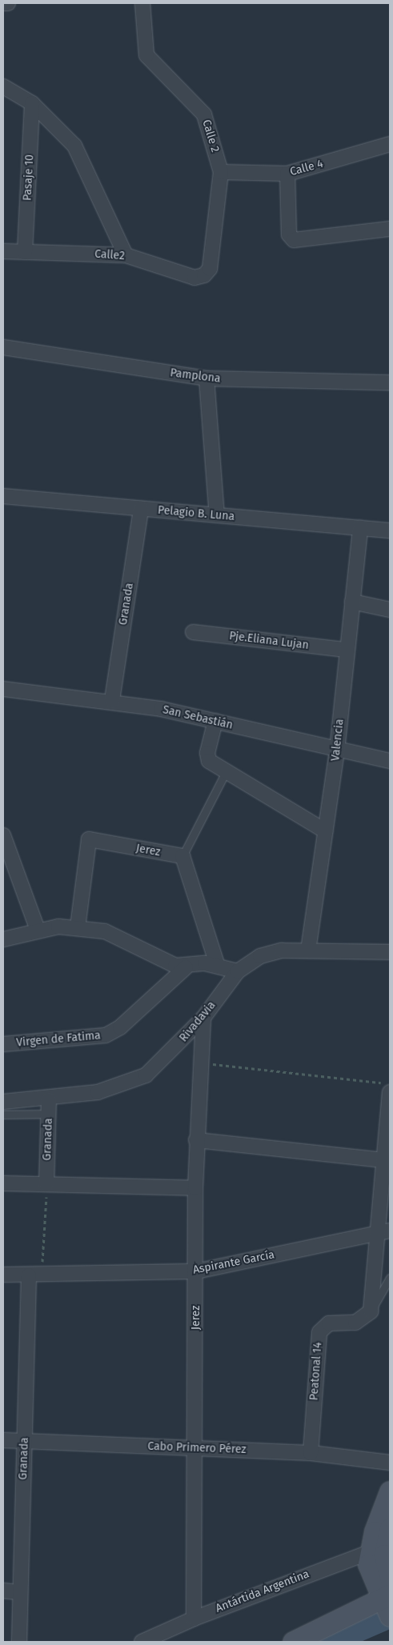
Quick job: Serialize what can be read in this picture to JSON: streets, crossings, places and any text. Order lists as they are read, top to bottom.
{
  "streets": {
    "street": [
      "Calle 2",
      "Calle 4",
      "Pasaje 10",
      "Calle2",
      "Pamplona",
      "Pelagio B. Luna",
      "Granada",
      "Pje.Eliana Lujan",
      "San Sebastián",
      "Valencia",
      "Jerez",
      "Rivadavia",
      "Virgen de Fatima",
      "Aspirante García",
      "Peatonal 14",
      "Cabo Primero Pérez",
      "Antártida Argentina"
    ]
  },
  "crossings": [
    ["Calle 2", "Calle 4"],
    ["Calle 2", "Calle2"],
    ["Pasaje 10", "Calle2"],
    ["Pelagio B. Luna", "Granada"],
    ["Pelagio B. Luna", "Valencia"],
    ["Granada", "San Sebastián"],
    ["Granada", "Rivadavia"],
    ["Granada", "Aspirante García"],
    ["Granada", "Cabo Primero Pérez"],
    ["Pje.Eliana Lujan", "Valencia"],
    ["San Sebastián", "Valencia"],
    ["Valencia", "Rivadavia"],
    ["Jerez", "Rivadavia"],
    ["Jerez", "Aspirante García"],
    ["Jerez", "Cabo Primero Pérez"],
    ["Jerez", "Antártida Argentina"],
    ["Peatonal 14", "Cabo Primero Pérez"]
  ]
}
